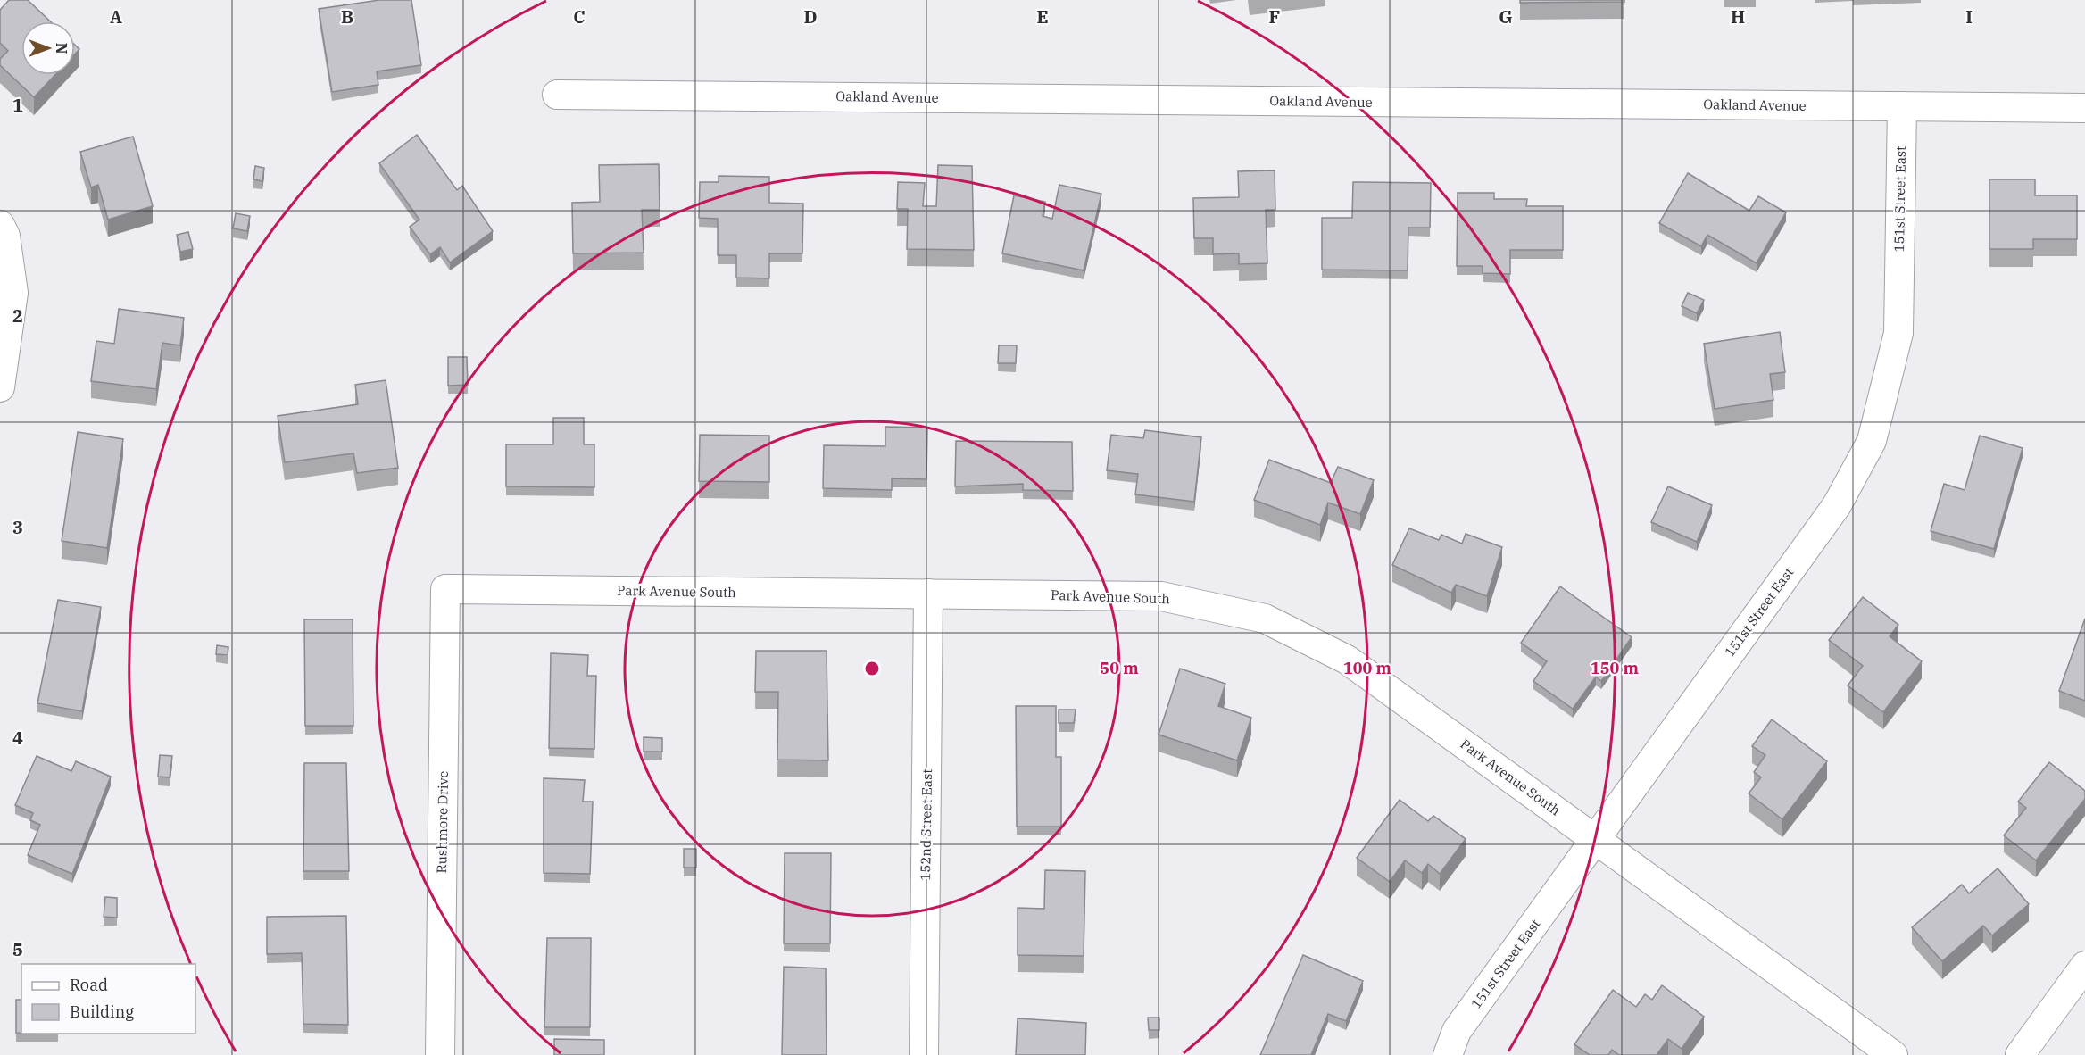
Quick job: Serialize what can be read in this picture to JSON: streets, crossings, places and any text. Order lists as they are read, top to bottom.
{
  "streets": {
    "street": [
      "Oakland Avenue",
      "151st Street East",
      "Park Avenue South",
      "Rushmore Drive",
      "152nd Street East"
    ]
  },
  "crossings": [
    ["Oakland Avenue", "151st Street East"],
    ["151st Street East", "Park Avenue South"],
    ["Park Avenue South", "Rushmore Drive"],
    ["Park Avenue South", "152nd Street East"]
  ],
  "legend": ["Road", "Building"],
  "north": "right",
  "grid": {
    "columns": [
      "A",
      "B",
      "C",
      "D",
      "E",
      "F",
      "G",
      "H",
      "I"
    ],
    "rows": [
      "1",
      "2",
      "3",
      "4",
      "5"
    ]
  },
  "rings": ["50 m", "100 m", "150 m"]
}
